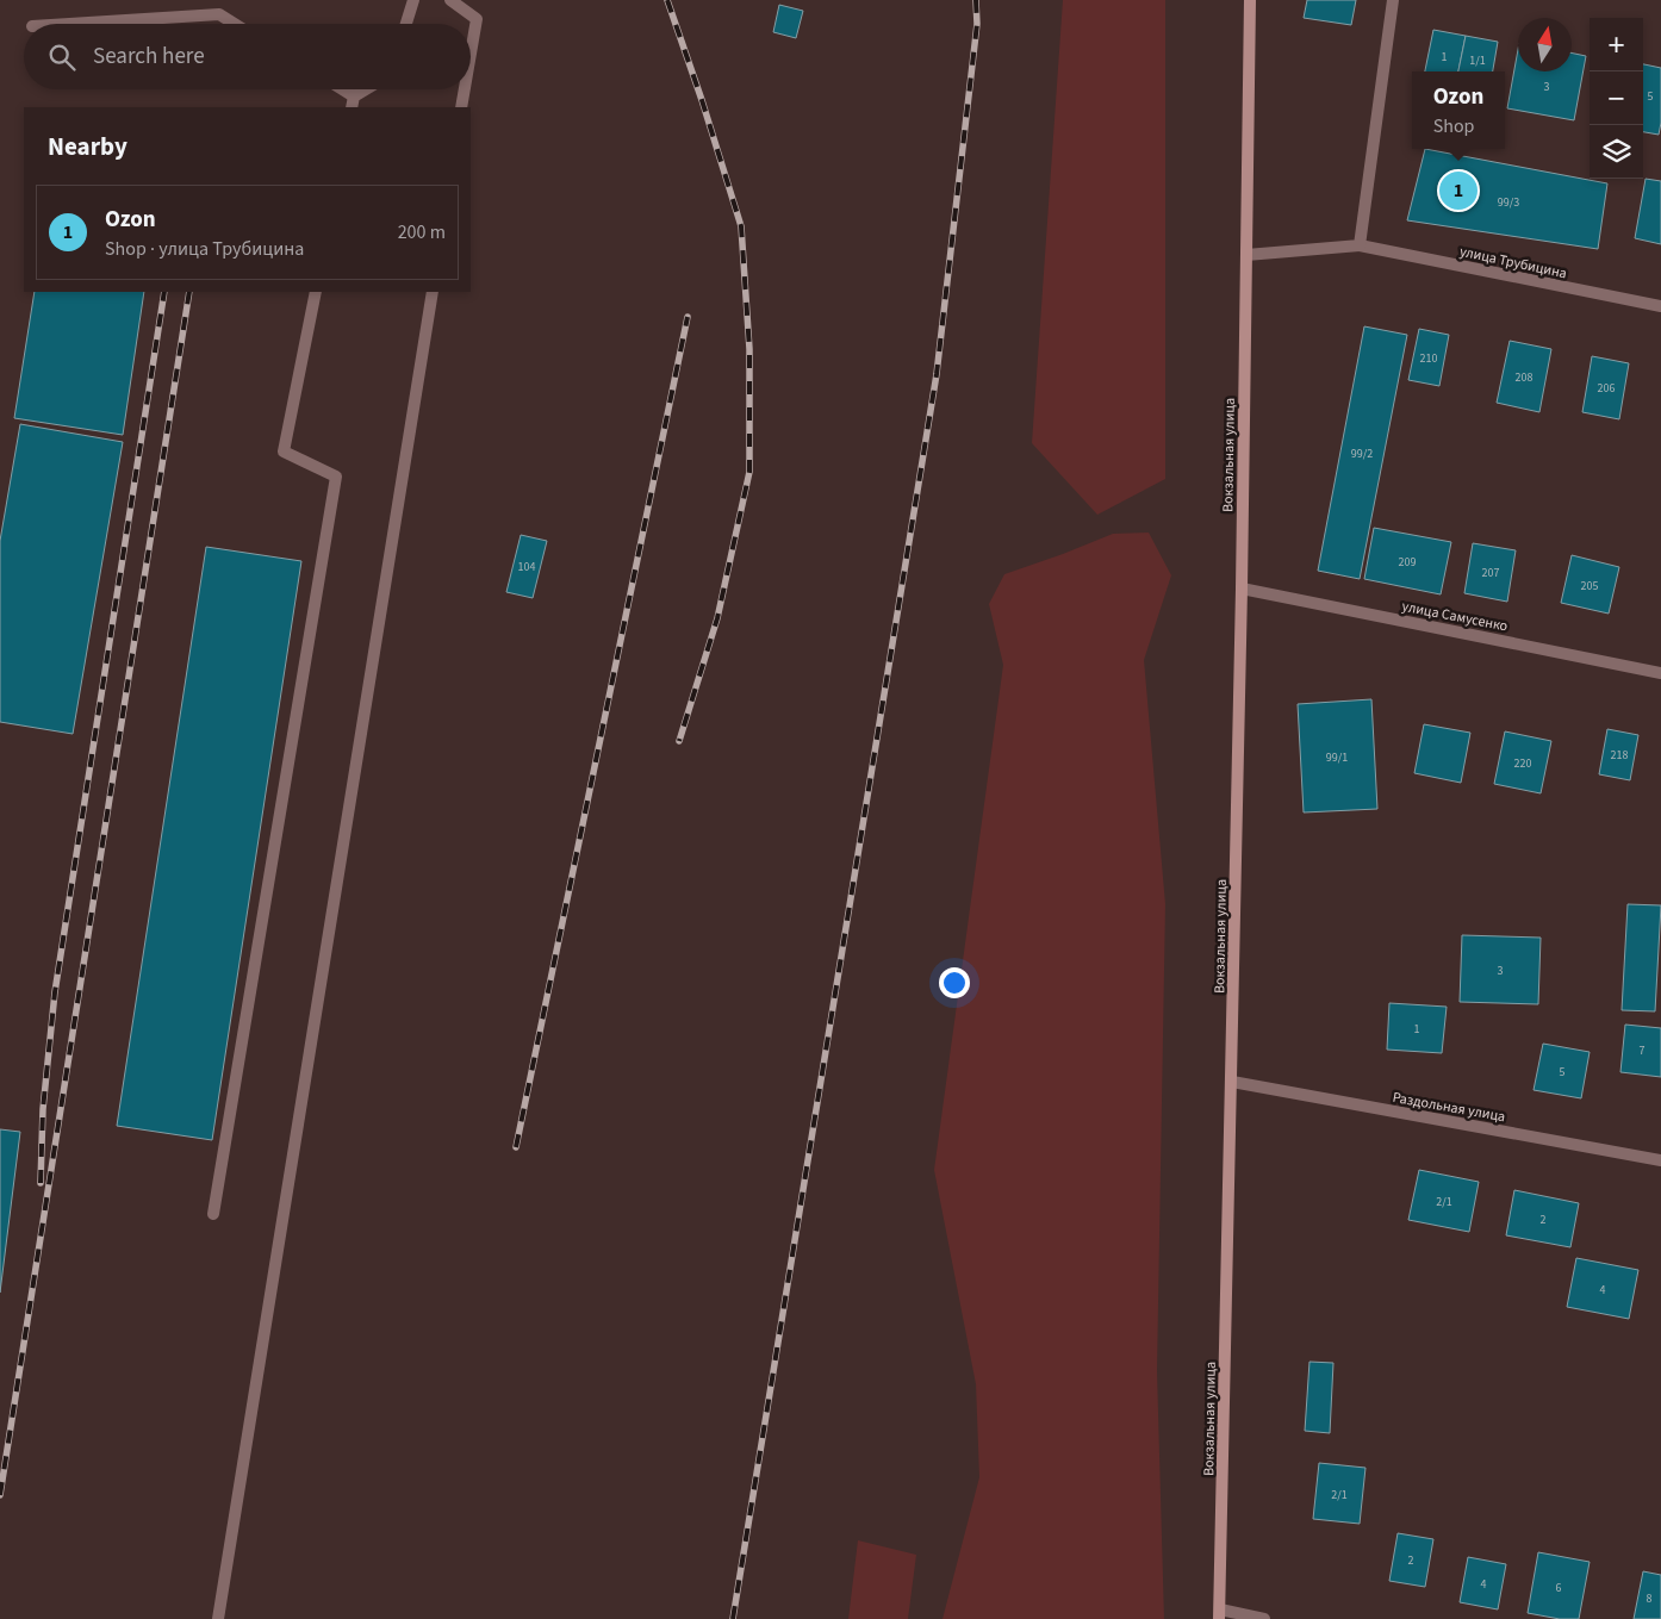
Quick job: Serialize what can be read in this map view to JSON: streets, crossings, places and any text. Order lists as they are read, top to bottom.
{
  "streets": {
    "main road": ["Вокзальная улица"],
    "street": ["улица Трубицина", "улица Самусенко", "Раздольная улица"]
  },
  "crossings": [
    ["Вокзальная улица", "улица Самусенко"],
    ["Вокзальная улица", "Раздольная улица"]
  ],
  "house_numbers": [
    "1",
    "1/1",
    "3",
    "5",
    "99/3",
    "210",
    "208",
    "206",
    "99/2",
    "209",
    "104",
    "207",
    "205",
    "218",
    "99/1",
    "220",
    "3",
    "1",
    "7",
    "5",
    "2/1",
    "2",
    "4",
    "2/1",
    "2",
    "4",
    "6",
    "8"
  ],
  "north": "top",
  "page": {
    "map_buttons": ["+", "−"],
    "search": "Search here",
    "popup": ["Ozon", "Shop"],
    "heading": "Nearby",
    "pins": "1",
    "list": [
      {
        "mark": "1",
        "name": "Ozon",
        "note": "Shop · улица Трубицина",
        "value": "200 m"
      }
    ]
  }
}
